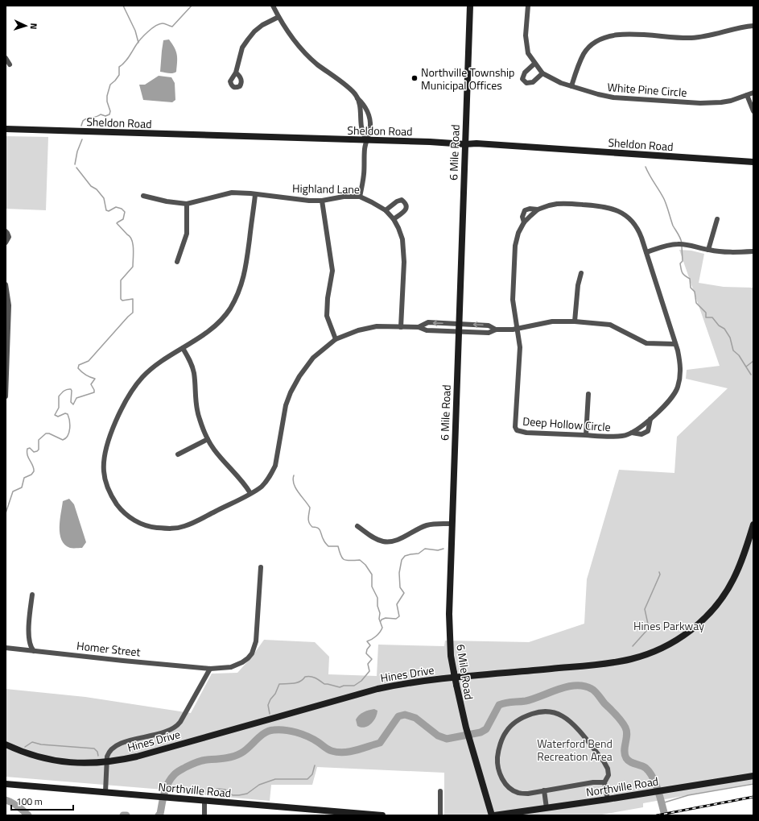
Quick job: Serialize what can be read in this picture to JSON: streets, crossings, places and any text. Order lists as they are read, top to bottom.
{
  "streets": {
    "street": [
      "White Pine Circle",
      "Sheldon Road",
      "6 Mile Road",
      "Highland Lane",
      "Deep Hollow Circle",
      "Homer Street",
      "Hines Drive",
      "Northville Road"
    ]
  },
  "crossings": [
    ["Sheldon Road", "6 Mile Road"]
  ],
  "parks": ["Hines Parkway", "Waterford Bend Recreation Area"],
  "places": ["Northville Township Municipal Offices"],
  "scale_bar": "100 m",
  "north": "right"
}
